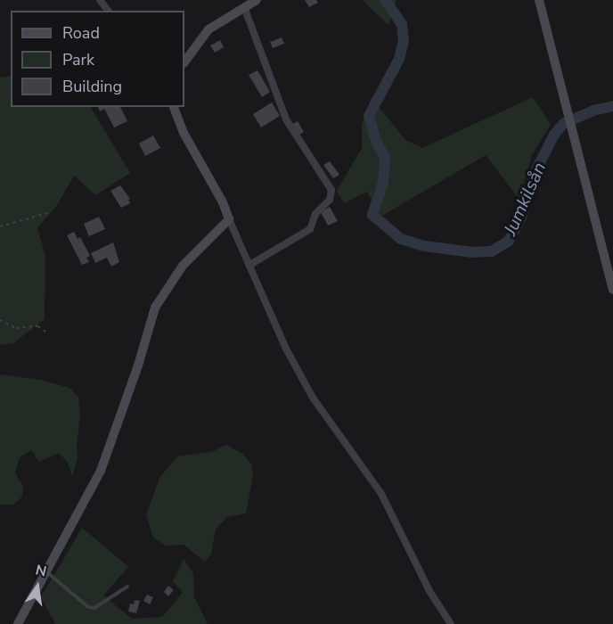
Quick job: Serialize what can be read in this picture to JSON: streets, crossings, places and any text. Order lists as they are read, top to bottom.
{
  "water": ["Jumkilsån"],
  "legend": ["Road", "Park", "Building"],
  "north": "top"
}
